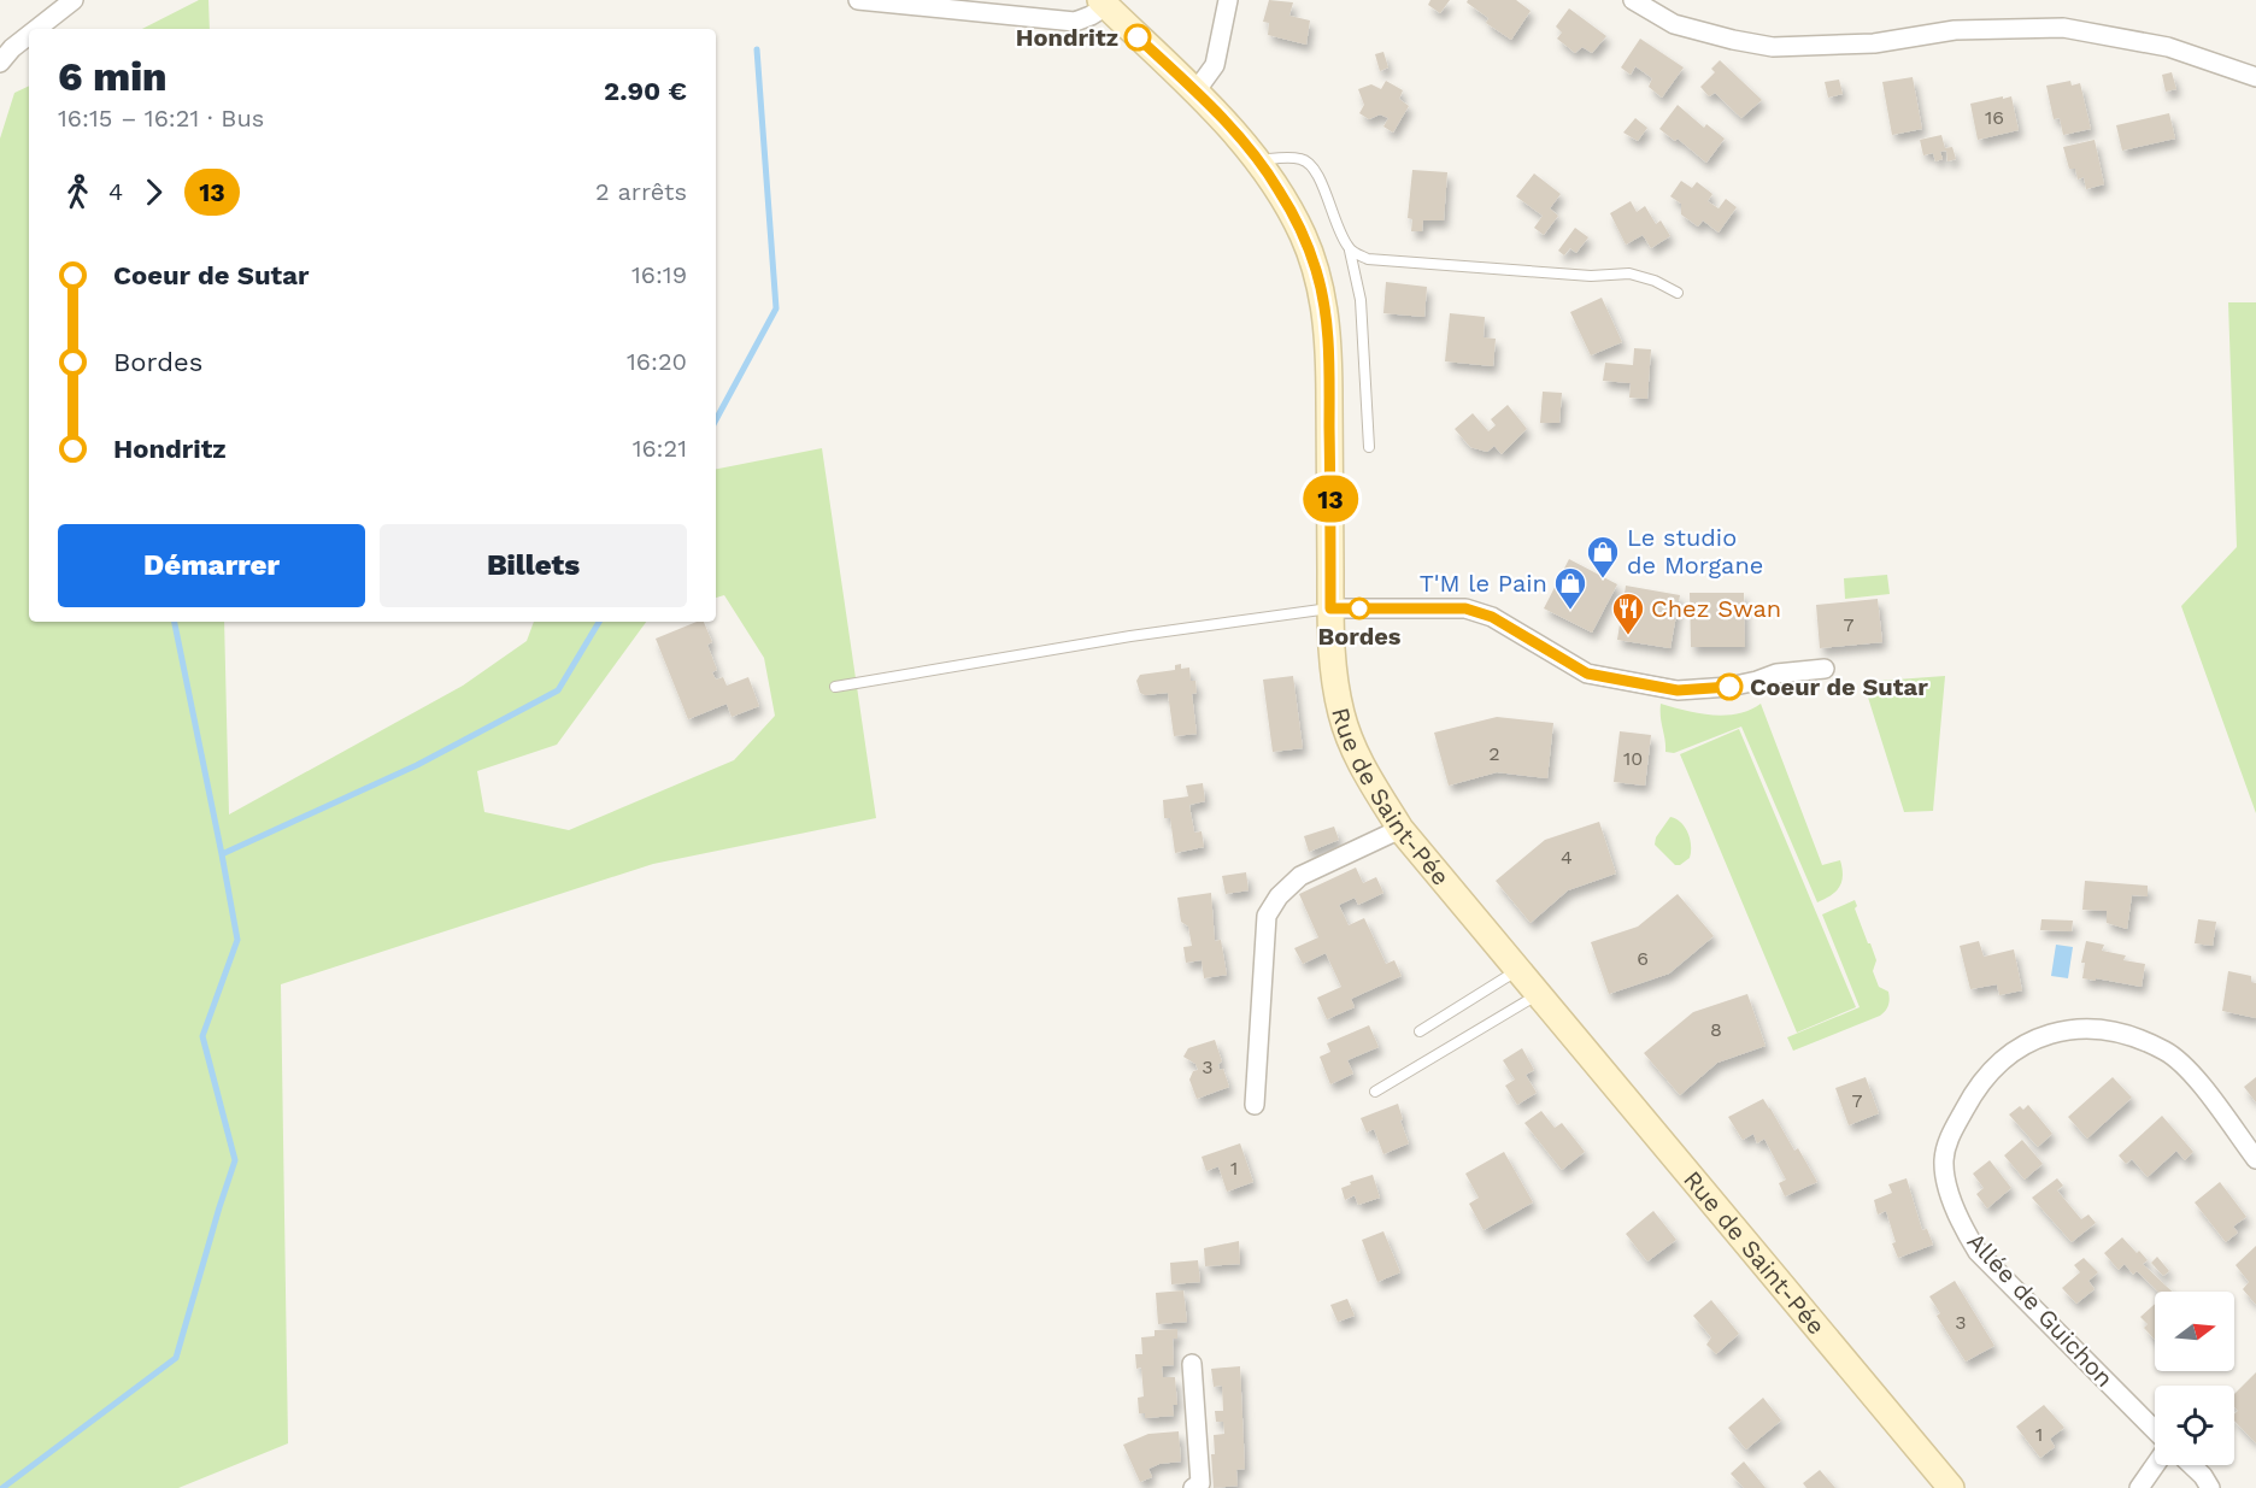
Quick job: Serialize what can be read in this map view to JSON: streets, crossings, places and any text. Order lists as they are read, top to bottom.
{
  "streets": {
    "main road": ["Rue de Saint-Pée"],
    "street": ["Allée de Guichon"]
  },
  "places": {
    "other": ["Hondritz", "Bordes", "Coeur de Sutar"],
    "shop": ["Le studio de Morgane", "T'M le Pain"],
    "restaurant": ["Chez Swan"]
  },
  "lines": ["bus line 13"],
  "house_numbers": [
    "16",
    "7",
    "2",
    "10",
    "4",
    "6",
    "8",
    "3",
    "7",
    "1",
    "3",
    "1"
  ],
  "north": "right",
  "page": {
    "on_map": "13",
    "heading": ["6 min", "16:15 – 16:21 · Bus", "2.90 €"],
    "legs": ["4", "13", "2 arrêts"],
    "list": [
      {
        "name": "Coeur de Sutar",
        "value": "16:19"
      },
      {
        "name": "Bordes",
        "value": "16:20"
      },
      {
        "name": "Hondritz",
        "value": "16:21"
      }
    ],
    "buttons": ["Démarrer", "Billets"]
  }
}
